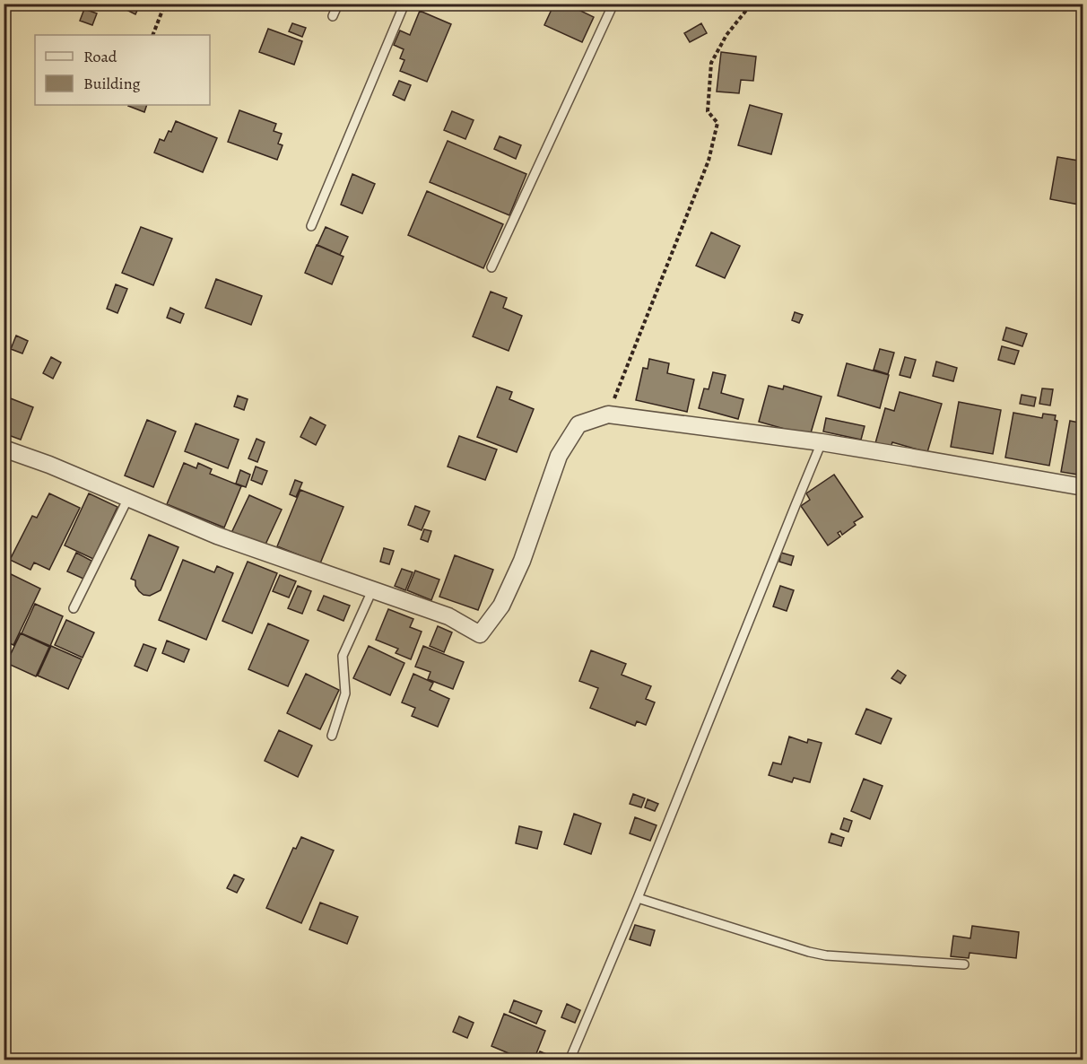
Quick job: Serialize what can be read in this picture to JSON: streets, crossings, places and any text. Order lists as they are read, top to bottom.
{
  "legend": ["Road", "Building"]
}
